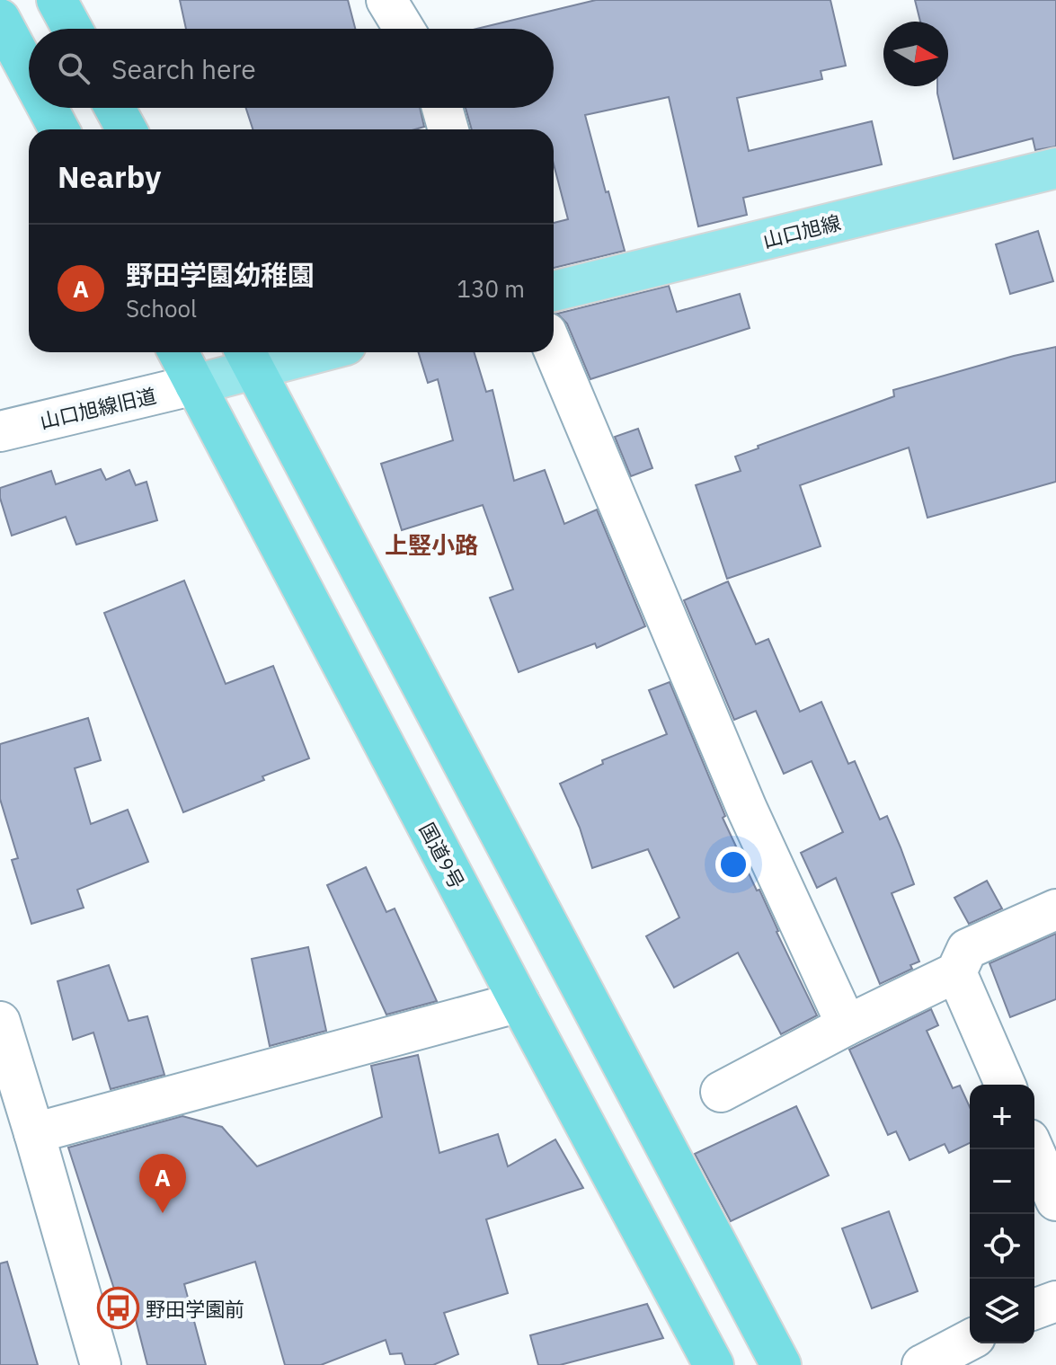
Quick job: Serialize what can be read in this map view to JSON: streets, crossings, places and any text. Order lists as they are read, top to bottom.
{
  "streets": {
    "highway": ["国道9号"],
    "main road": ["山口旭線"],
    "street": ["山口旭線旧道"]
  },
  "crossings": [
    ["山口旭線旧道", "国道9号"]
  ],
  "districts": ["上竪小路"],
  "places": {
    "bus stop": ["野田学園前"]
  },
  "north": "right",
  "page": {
    "search": "Search here",
    "heading": "Nearby",
    "list": [
      {
        "mark": "A",
        "name": "野田学園幼稚園",
        "note": "School",
        "value": "130 m"
      }
    ],
    "map_buttons": ["+", "−"],
    "pins": "A"
  }
}
